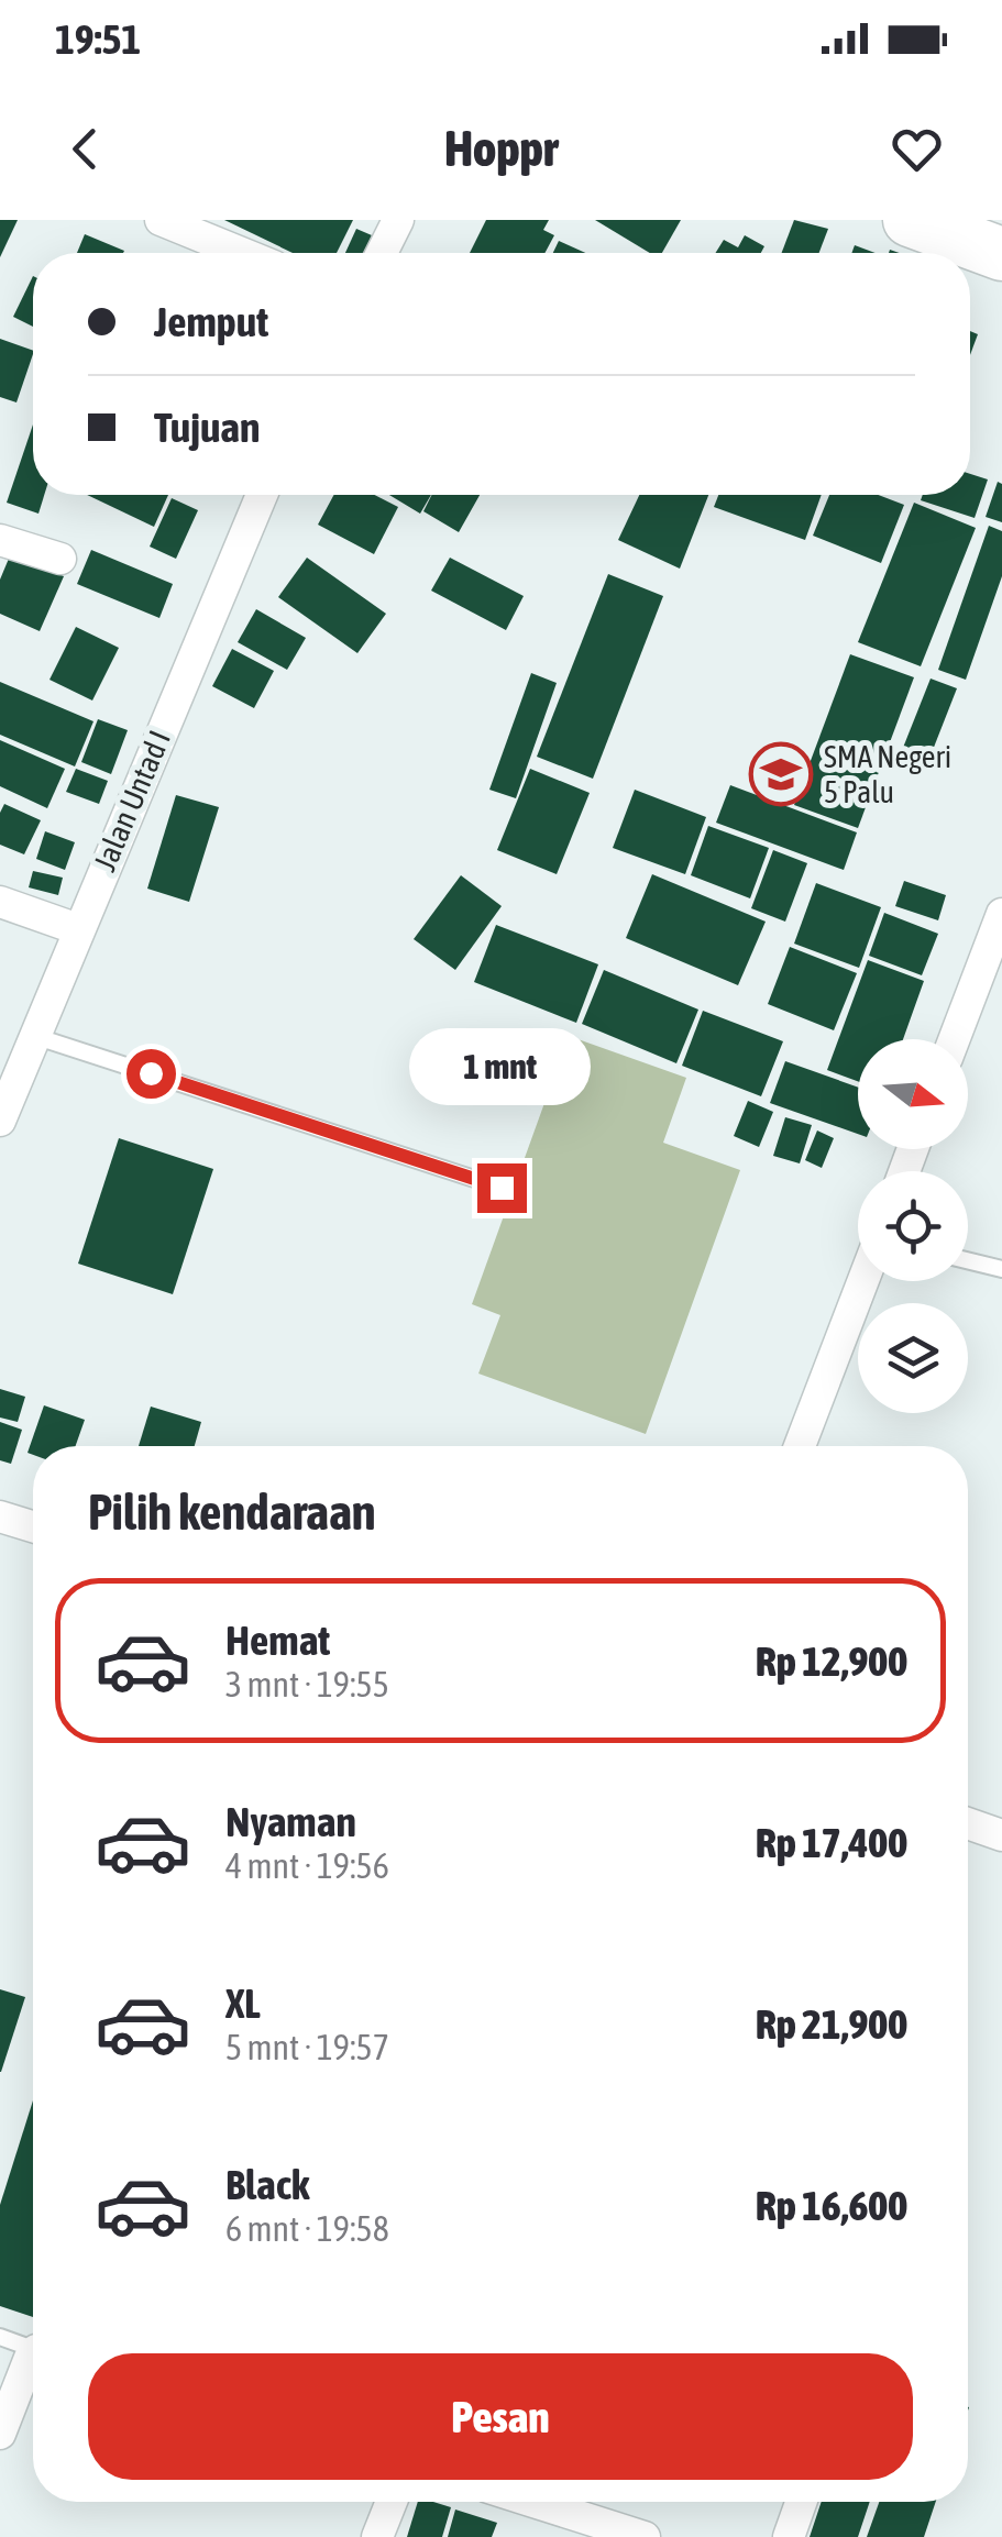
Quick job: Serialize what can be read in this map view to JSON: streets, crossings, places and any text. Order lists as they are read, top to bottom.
{
  "streets": {
    "street": ["Jalan Untad I"]
  },
  "places": {
    "school or university": ["SMA Negeri 5 Palu"]
  },
  "north": "right",
  "page": {
    "status": "19:51",
    "header": "Hoppr",
    "banner": ["Jemput", "Tujuan"],
    "bubble": "1 mnt",
    "heading": "Pilih kendaraan",
    "list": [
      {
        "name": "Hemat",
        "note": "3 mnt · 19:55",
        "value": "Rp 12,900"
      },
      {
        "name": "Nyaman",
        "note": "4 mnt · 19:56",
        "value": "Rp 17,400"
      },
      {
        "name": "XL",
        "note": "5 mnt · 19:57",
        "value": "Rp 21,900"
      },
      {
        "name": "Black",
        "note": "6 mnt · 19:58",
        "value": "Rp 16,600"
      }
    ],
    "buttons": "Pesan"
  }
}
